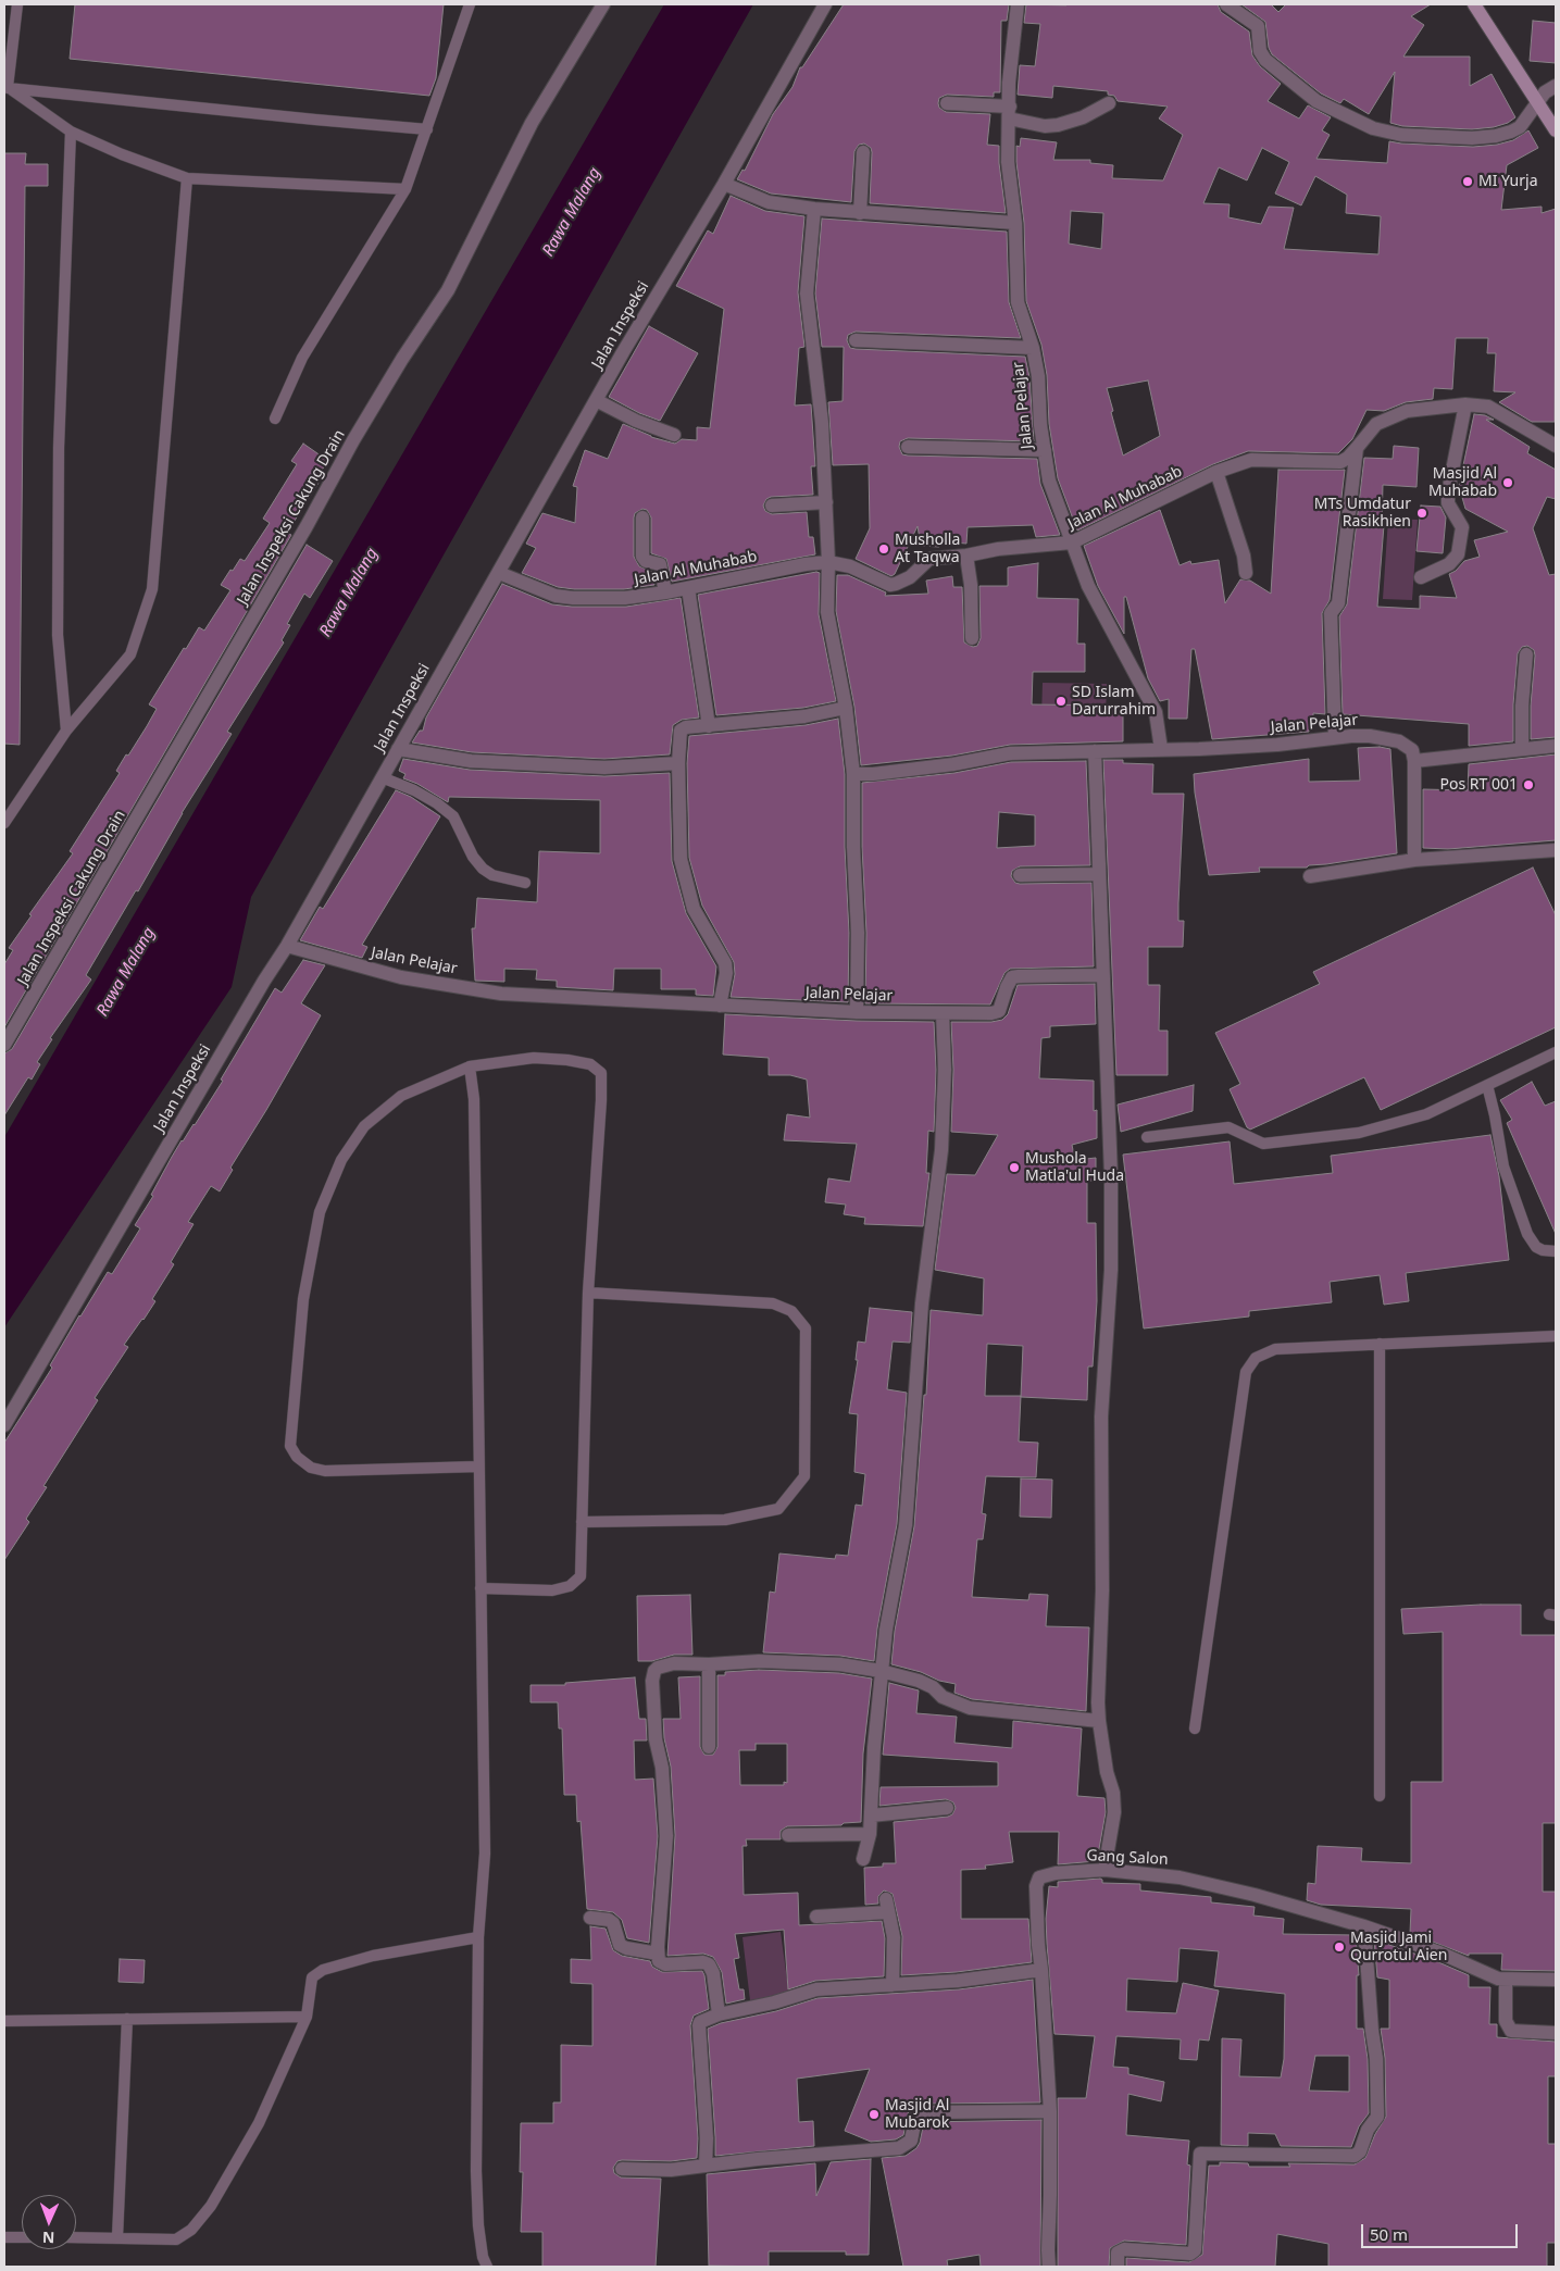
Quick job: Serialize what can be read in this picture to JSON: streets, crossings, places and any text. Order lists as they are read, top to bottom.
{
  "streets": {
    "street": [
      "Jalan Inspeksi",
      "Jalan Pelajar",
      "Jalan Al Muhabab",
      "Jalan Inspeksi Cakung Drain",
      "Gang Salon"
    ]
  },
  "crossings": [
    ["Jalan Inspeksi", "Jalan Pelajar"],
    ["Jalan Inspeksi", "Jalan Al Muhabab"],
    ["Jalan Pelajar", "Jalan Al Muhabab"]
  ],
  "water": ["Rawa Malang"],
  "places": [
    "MI Yurja",
    "Masjid Al Muhabab",
    "MTs Umdatur Rasikhien",
    "Musholla At Taqwa",
    "SD Islam Darurrahim",
    "Pos RT 001",
    "Mushola Matla'ul Huda",
    "Masjid Jami Qurrotul Aien",
    "Masjid Al Mubarok"
  ],
  "scale_bar": "50 m",
  "north": "bottom"
}
